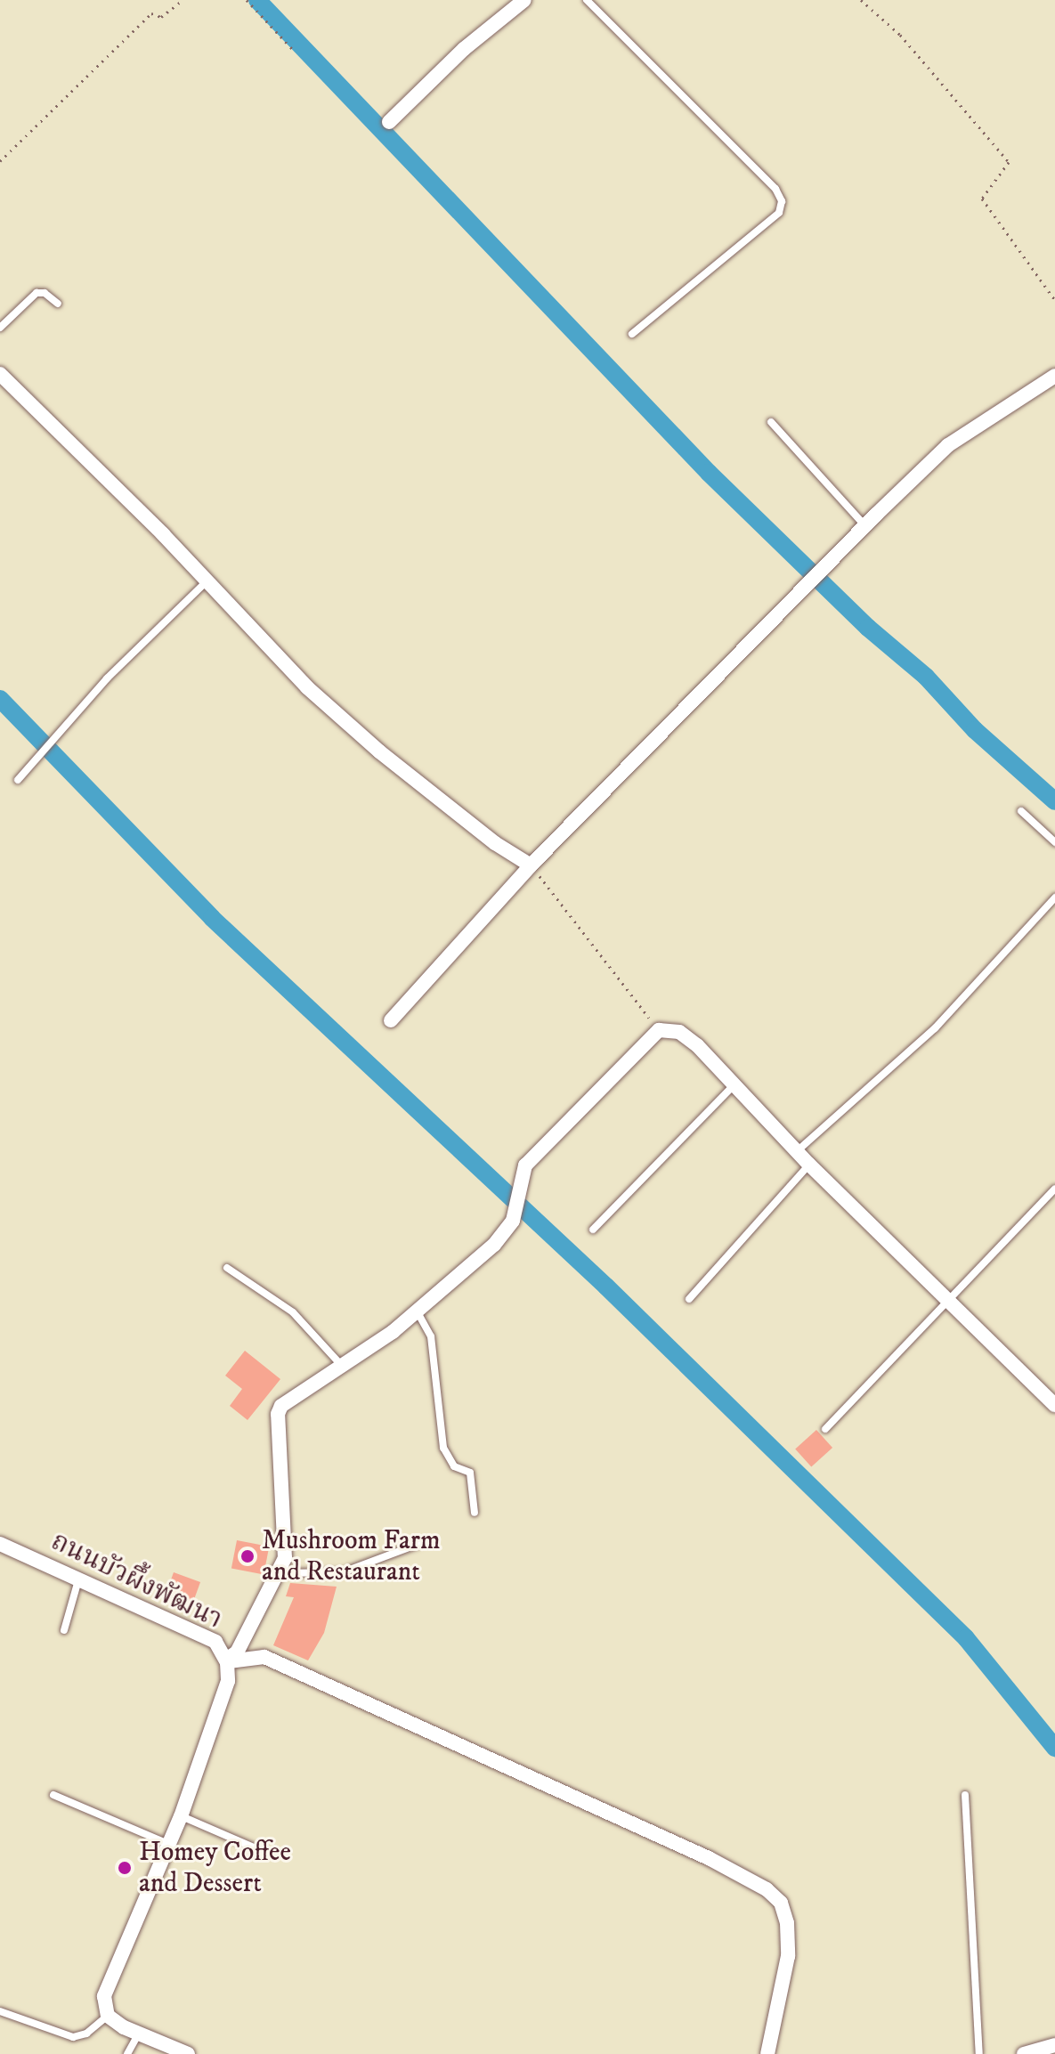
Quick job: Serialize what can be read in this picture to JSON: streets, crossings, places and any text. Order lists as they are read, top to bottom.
{
  "streets": {
    "street": ["ถนนบัวผึ้งพัฒนา"]
  },
  "places": ["Mushroom Farm and Restaurant", "Homey Coffee and Dessert"]
}
